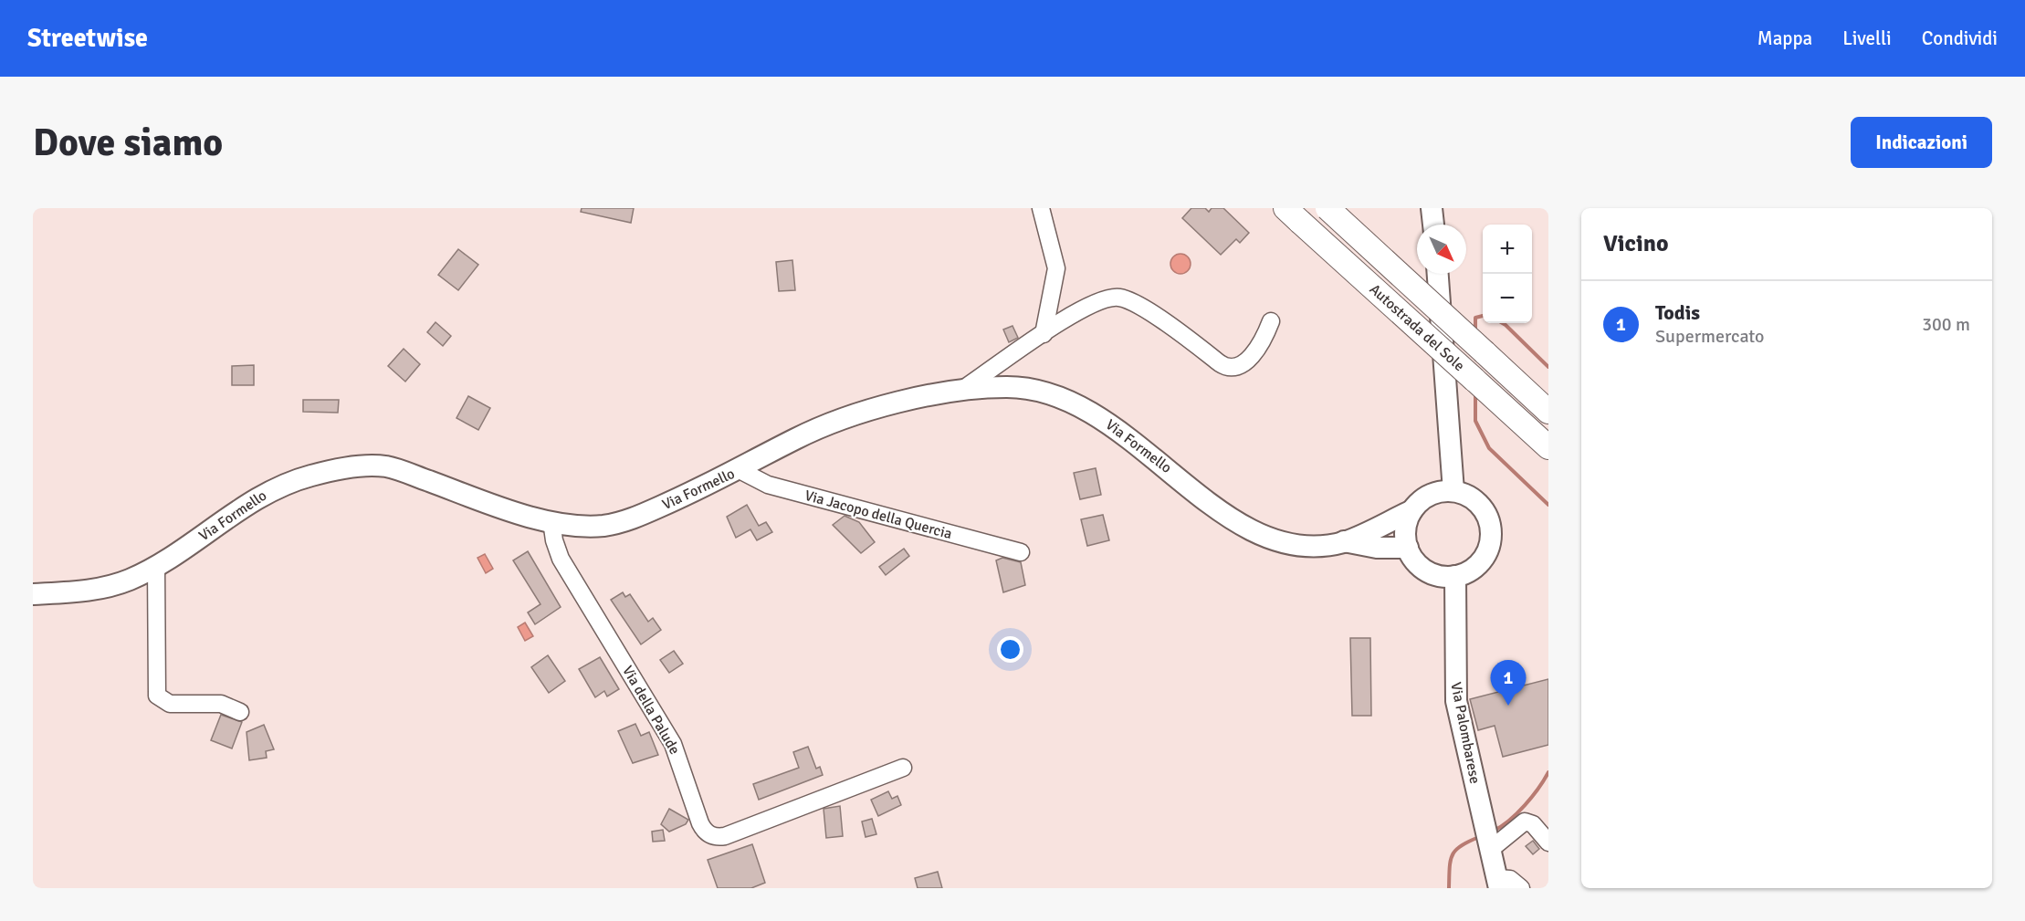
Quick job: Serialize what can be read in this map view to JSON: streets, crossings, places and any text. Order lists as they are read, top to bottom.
{
  "streets": {
    "highway": ["Autostrada del Sole"],
    "main road": ["Via Formello", "Via Palombarese"],
    "street": ["Via Jacopo della Quercia", "Via della Palude"]
  },
  "crossings": [
    ["Via Formello", "Via Jacopo della Quercia"],
    ["Via Formello", "Via della Palude"]
  ],
  "north": "bottom right",
  "page": {
    "header": "Streetwise",
    "nav": ["Mappa", "Livelli", "Condividi"],
    "buttons": "Indicazioni",
    "title": "Dove siamo",
    "heading": "Vicino",
    "map_buttons": ["+", "−"],
    "list": [
      {
        "mark": "1",
        "name": "Todis",
        "note": "Supermercato",
        "value": "300 m"
      }
    ],
    "pins": "1"
  }
}
